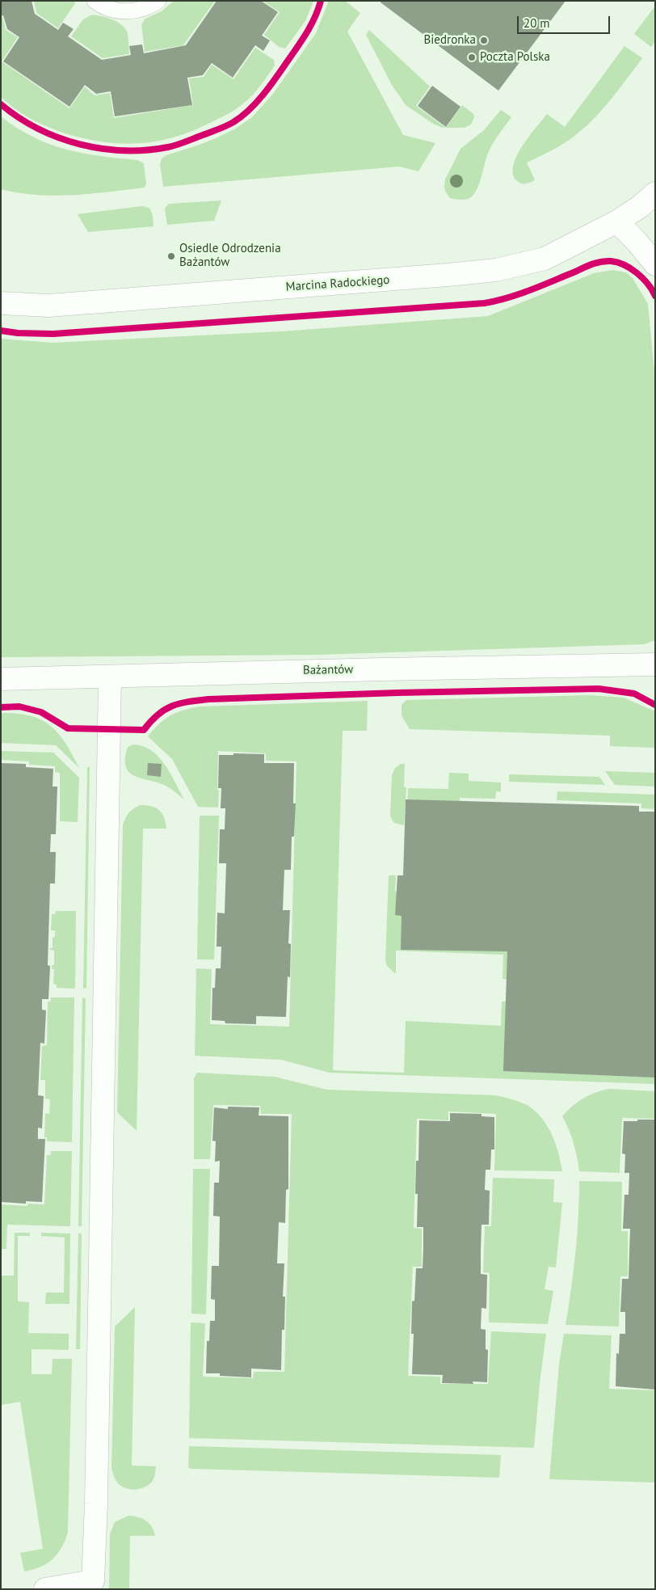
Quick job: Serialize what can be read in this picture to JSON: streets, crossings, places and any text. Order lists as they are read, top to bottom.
{
  "streets": {
    "street": ["Marcina Radockiego", "Bażantów"]
  },
  "places": ["Biedronka", "Poczta Polska", "Osiedle Odrodzenia Bażantów"],
  "scale_bar": "20 m"
}
